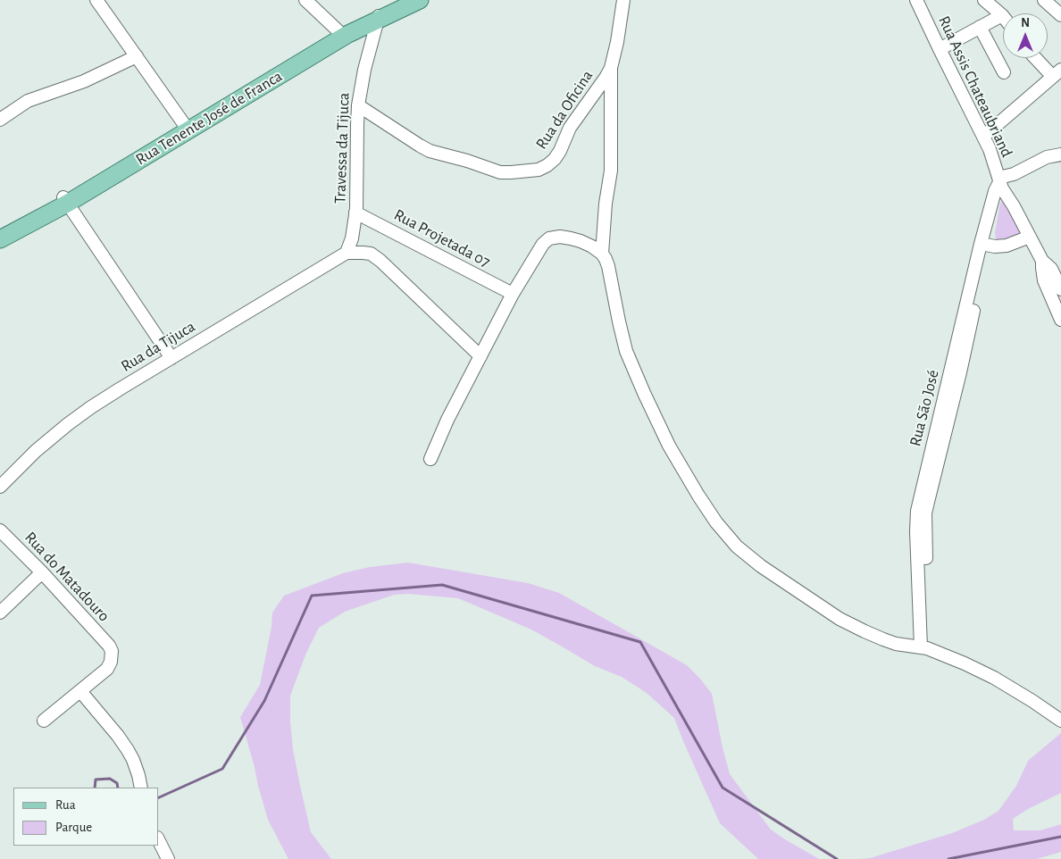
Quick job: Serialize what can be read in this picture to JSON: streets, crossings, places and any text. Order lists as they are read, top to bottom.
{
  "streets": {
    "main road": ["Rua Tenente José de Franca"],
    "street": [
      "Rua Assis Chateaubriand",
      "Rua da Oficina",
      "Travessa da Tijuca",
      "Rua Projetada 07",
      "Rua da Tijuca",
      "Rua São José",
      "Rua do Matadouro"
    ]
  },
  "crossings": [
    ["Rua Assis Chateaubriand", "Rua São José"],
    ["Rua da Oficina", "Travessa da Tijuca"],
    ["Rua Tenente José de Franca", "Travessa da Tijuca"],
    ["Travessa da Tijuca", "Rua Projetada 07"],
    ["Travessa da Tijuca", "Rua da Tijuca"]
  ],
  "legend": ["Rua", "Parque"],
  "north": "top"
}
